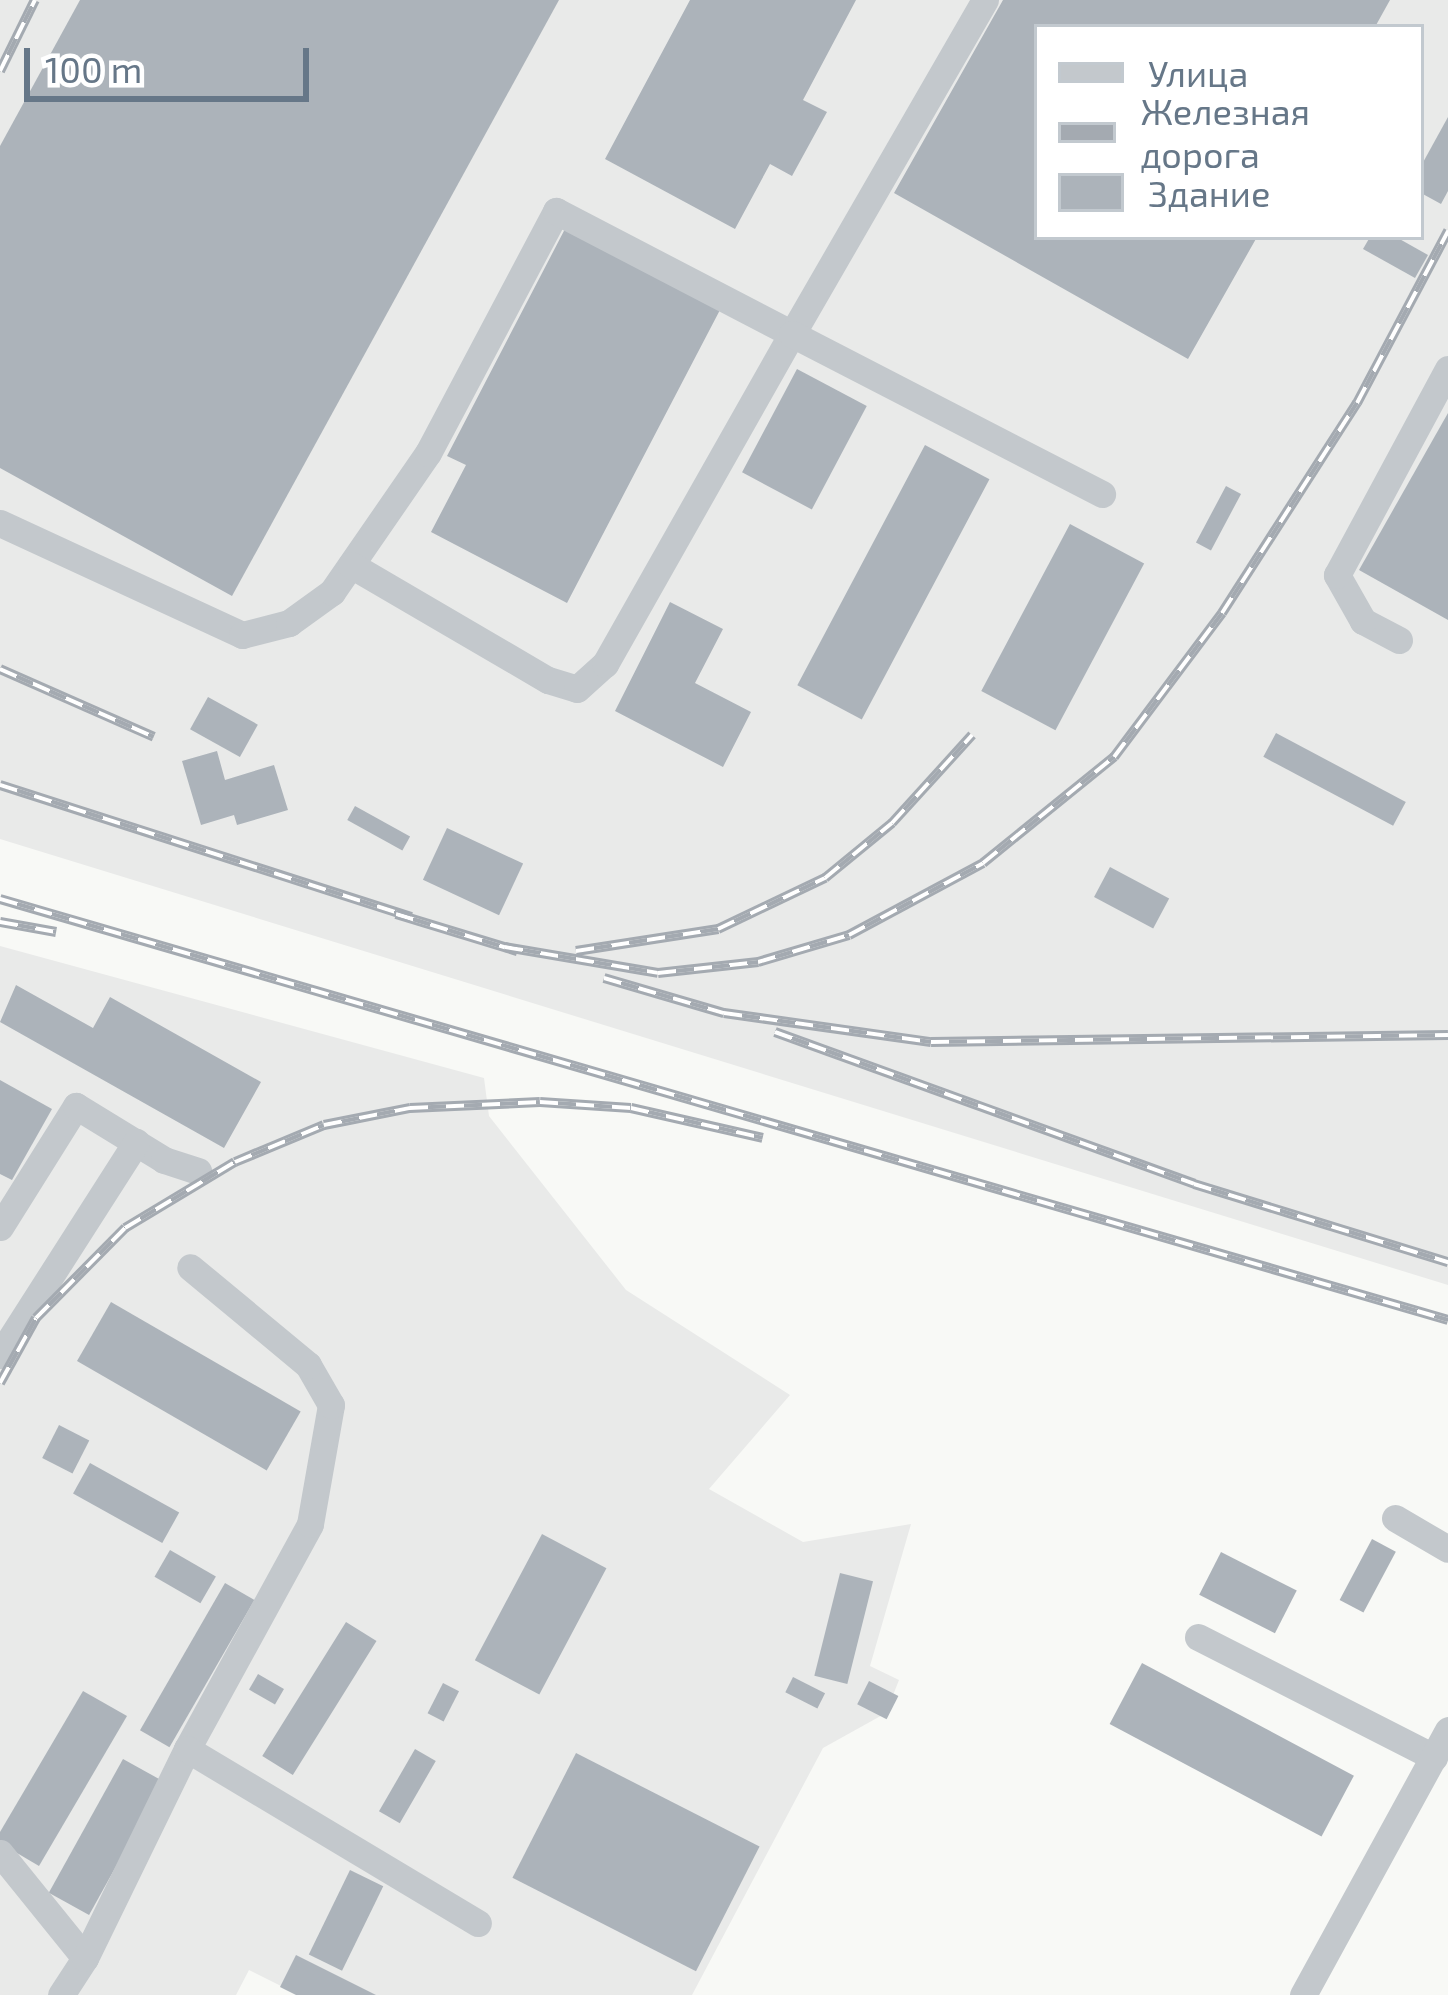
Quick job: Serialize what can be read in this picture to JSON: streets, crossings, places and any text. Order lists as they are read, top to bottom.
{
  "legend": ["Улица", "Железная дорога", "Здание"],
  "scale_bar": "100 m"
}
